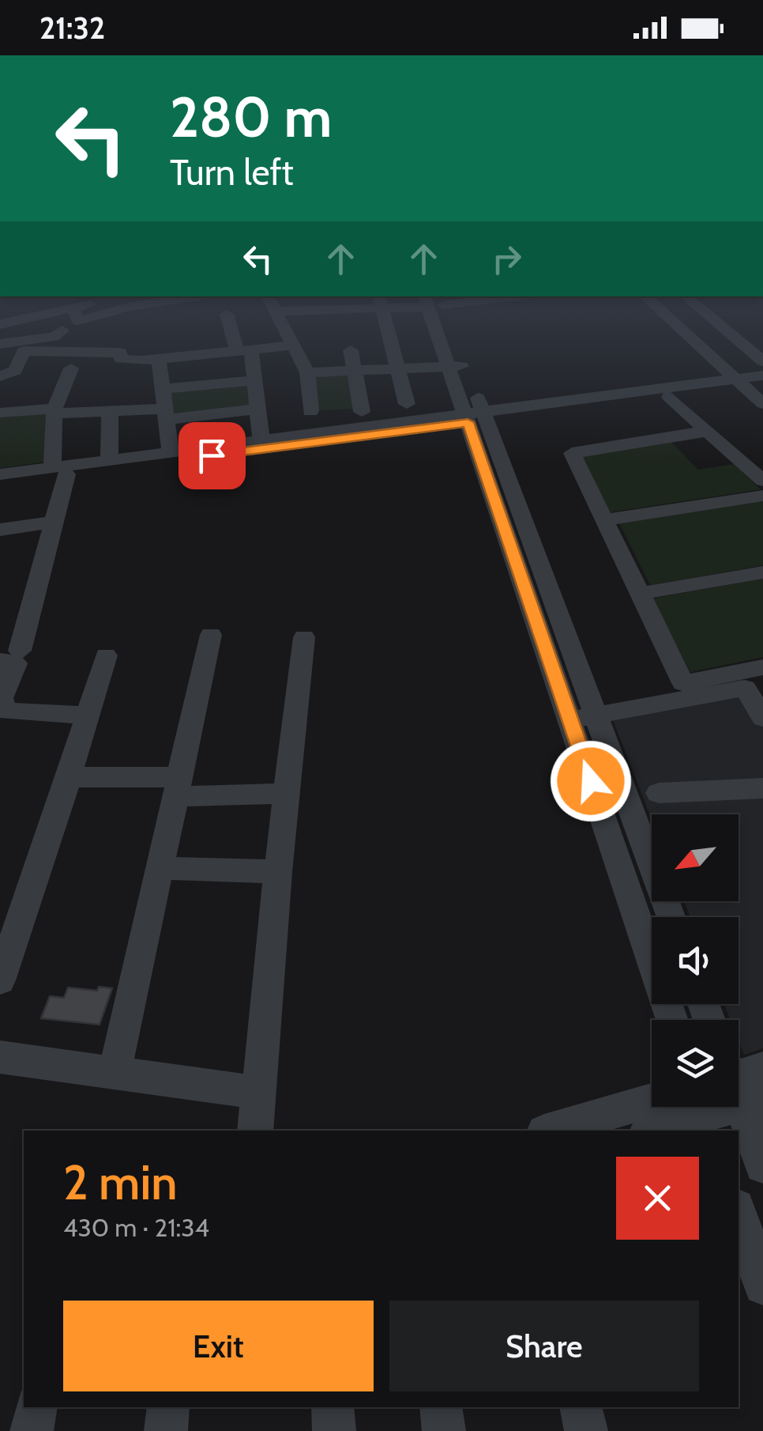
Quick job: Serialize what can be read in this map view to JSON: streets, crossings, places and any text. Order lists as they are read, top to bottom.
{
  "north": "bottom left",
  "page": {
    "status": "21:32",
    "turn": ["280 m", "Turn left"],
    "heading": ["2 min", "430 m · 21:34"],
    "buttons": ["Exit", "Share"]
  }
}
